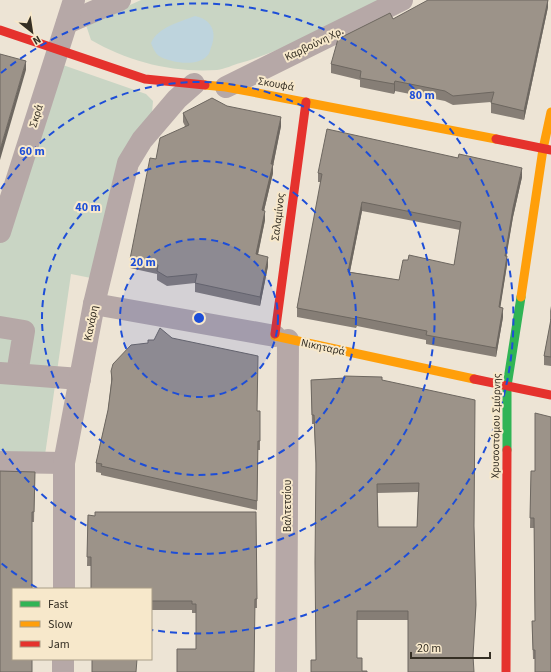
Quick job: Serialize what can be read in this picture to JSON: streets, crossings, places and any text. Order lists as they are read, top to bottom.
{
  "streets": {
    "street": [
      "Καρβούνη Χρ.",
      "Σκουφά",
      "Σκρά",
      "Σαλαμίνος",
      "Κανάρη",
      "Νικηταρά",
      "Χρυσοστόμου Σμύρνης",
      "Βαλτετσίου"
    ]
  },
  "crossings": [
    ["Καρβούνη Χρ.", "Σκουφά"],
    ["Σκουφά", "Σκρά"],
    ["Σκουφά", "Σαλαμίνος"],
    ["Σκουφά", "Κανάρη"],
    ["Σκουφά", "Χρυσοστόμου Σμύρνης"],
    ["Σαλαμίνος", "Νικηταρά"],
    ["Σαλαμίνος", "Βαλτετσίου"],
    ["Κανάρη", "Νικηταρά"],
    ["Νικηταρά", "Χρυσοστόμου Σμύρνης"],
    ["Νικηταρά", "Βαλτετσίου"]
  ],
  "legend": ["Fast", "Slow", "Jam"],
  "scale_bar": "20 m",
  "north": "bottom right",
  "rings": [
    "80 m",
    "60 m",
    "40 m",
    "20 m"
  ]
}
